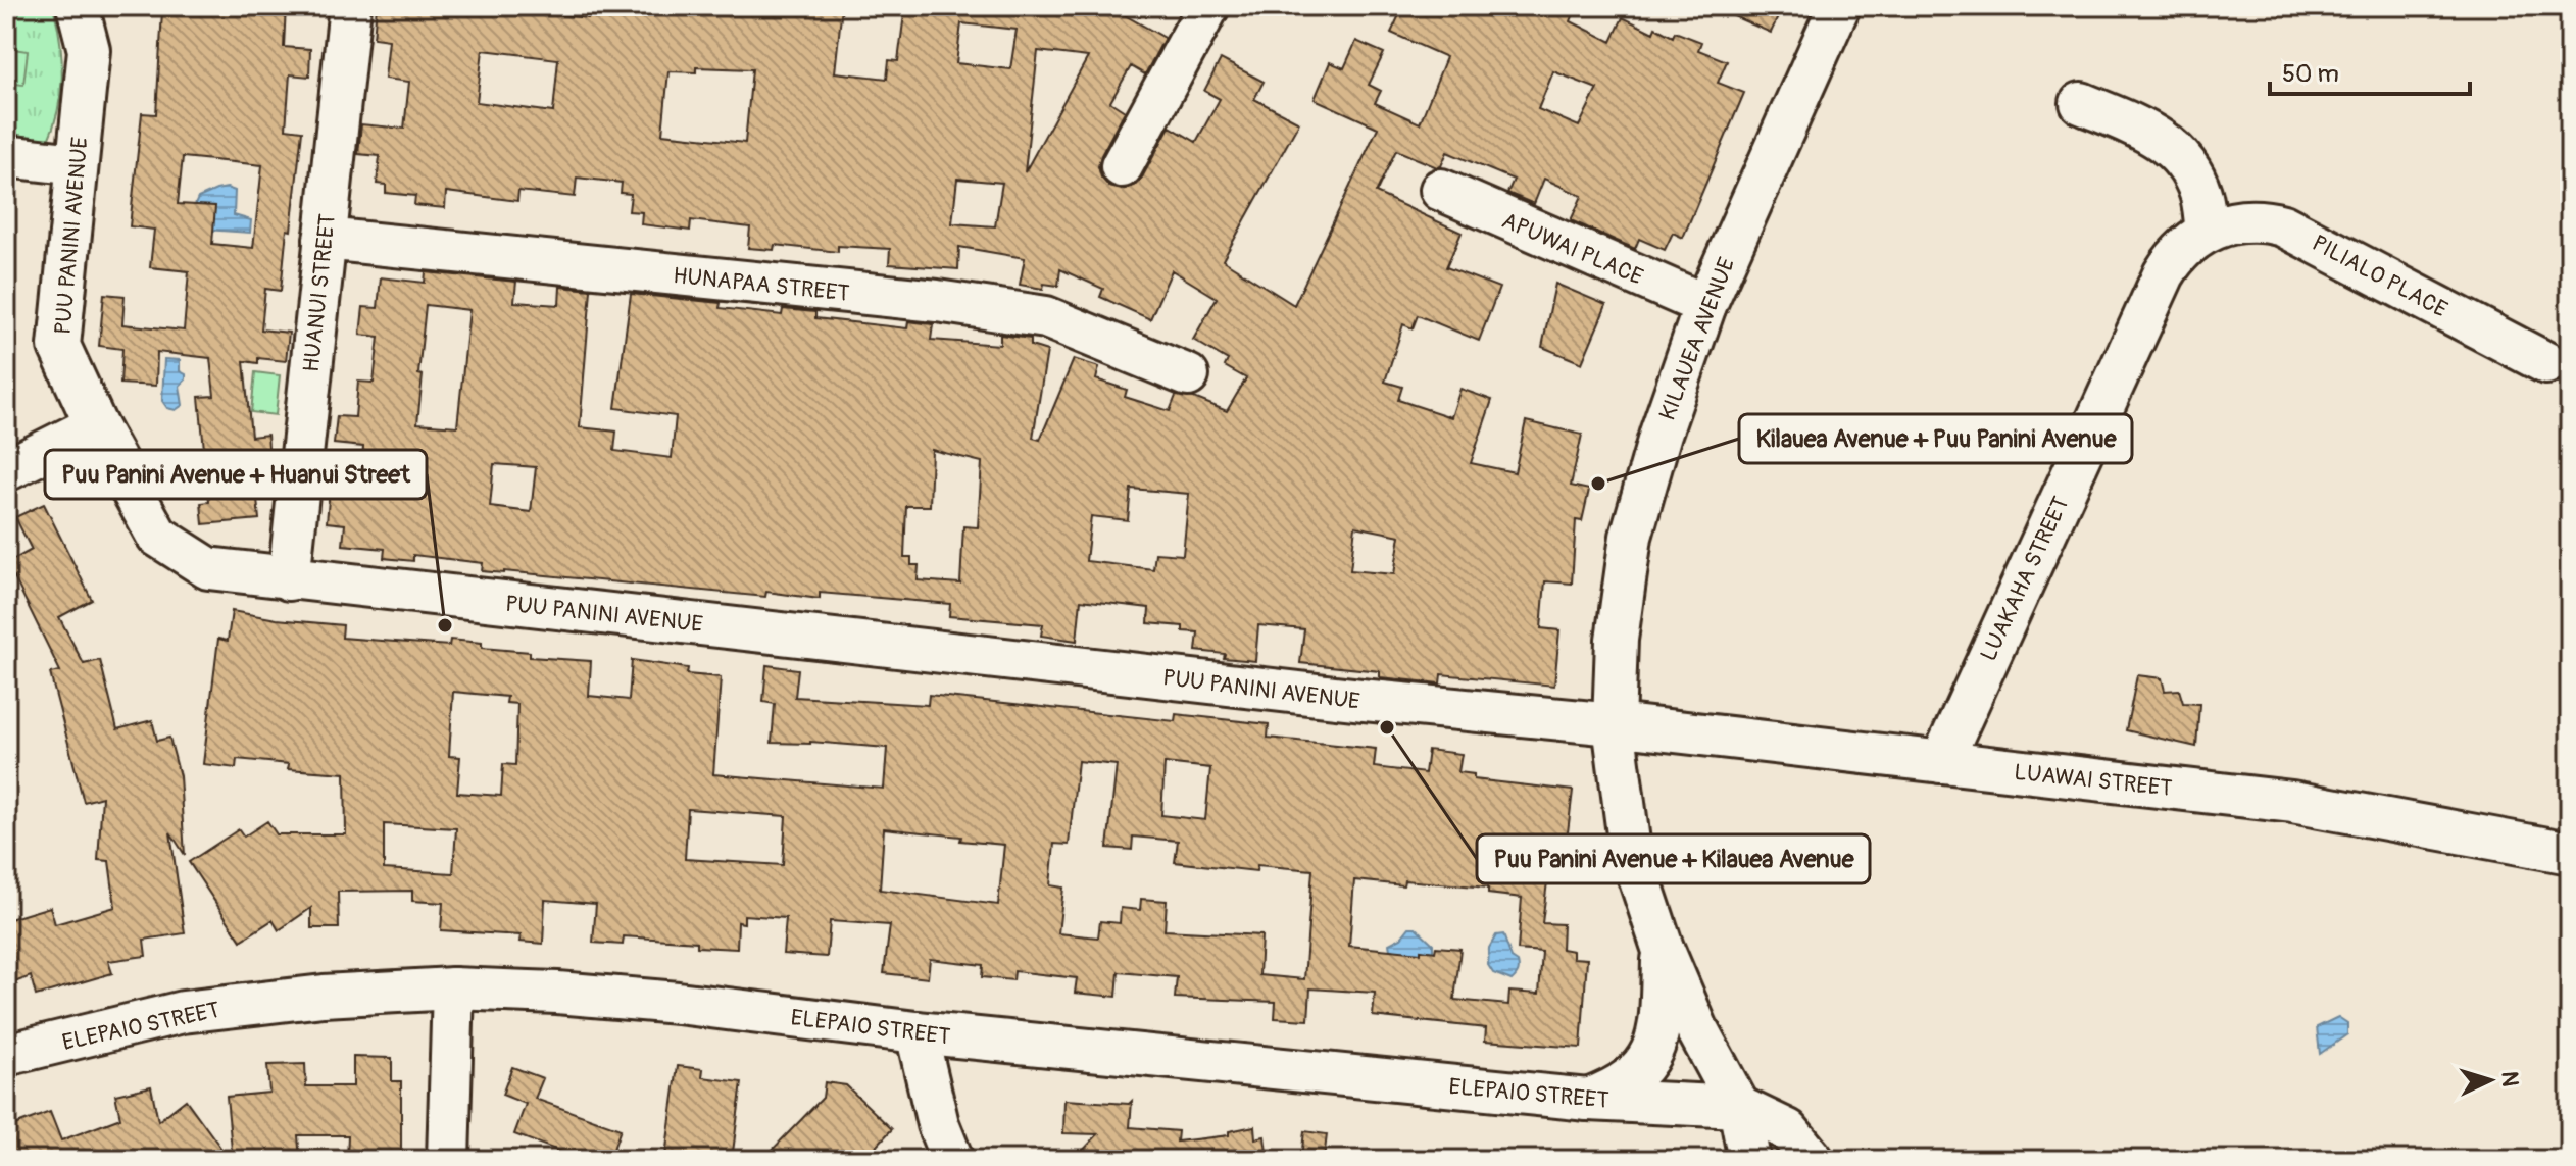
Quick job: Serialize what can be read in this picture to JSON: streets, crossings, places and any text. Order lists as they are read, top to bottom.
{
  "streets": {
    "street": [
      "PUU PANINI AVENUE",
      "APUWAI PLACE",
      "PILIALO PLACE",
      "HUNAPAA STREET",
      "HUANUI STREET",
      "KILAUEA AVENUE",
      "LUAKAHA STREET",
      "LUAWAI STREET",
      "ELEPAIO STREET"
    ]
  },
  "crossings": [
    ["PUU PANINI AVENUE", "HUANUI STREET"],
    ["PUU PANINI AVENUE", "KILAUEA AVENUE"],
    ["PUU PANINI AVENUE", "LUAWAI STREET"],
    ["APUWAI PLACE", "KILAUEA AVENUE"],
    ["PILIALO PLACE", "LUAKAHA STREET"],
    ["HUNAPAA STREET", "HUANUI STREET"],
    ["KILAUEA AVENUE", "LUAWAI STREET"],
    ["KILAUEA AVENUE", "ELEPAIO STREET"],
    ["LUAKAHA STREET", "LUAWAI STREET"]
  ],
  "places": ["Kilauea Avenue + Puu Panini Avenue", "Puu Panini Avenue + Huanui Street", "Puu Panini Avenue + Kilauea Avenue"],
  "scale_bar": "50 m",
  "north": "right"
}
